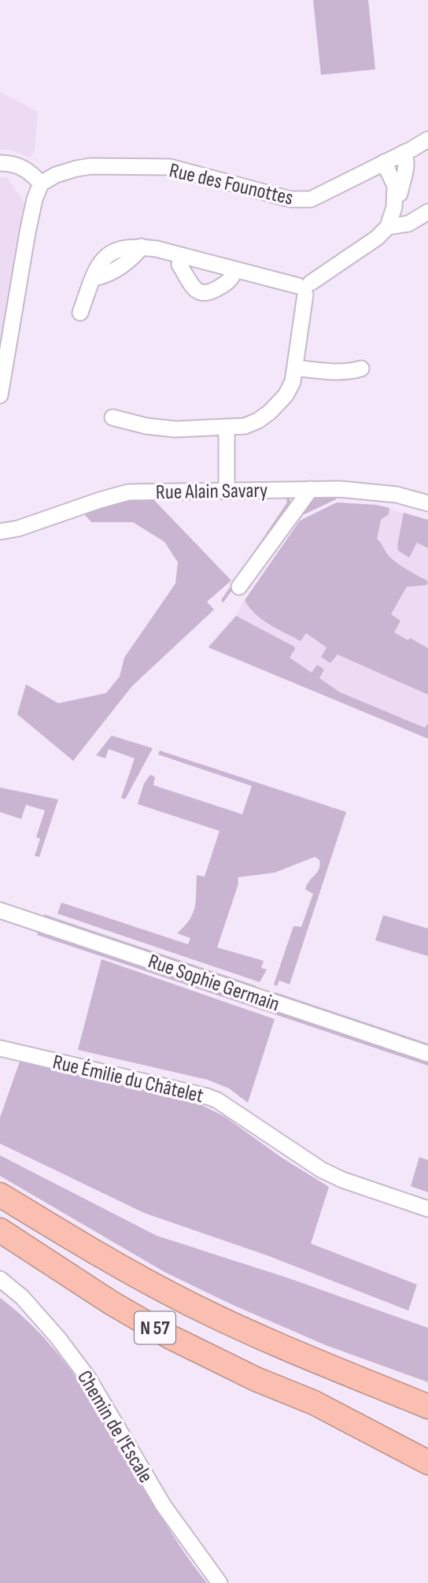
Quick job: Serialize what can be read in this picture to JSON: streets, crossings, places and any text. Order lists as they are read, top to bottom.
{
  "streets": {
    "highway": ["N 57"],
    "street": [
      "Rue des Founottes",
      "Rue Alain Savary",
      "Rue Sophie Germain",
      "Rue Émilie du Châtelet",
      "Chemin de l'Escale"
    ]
  }
}
